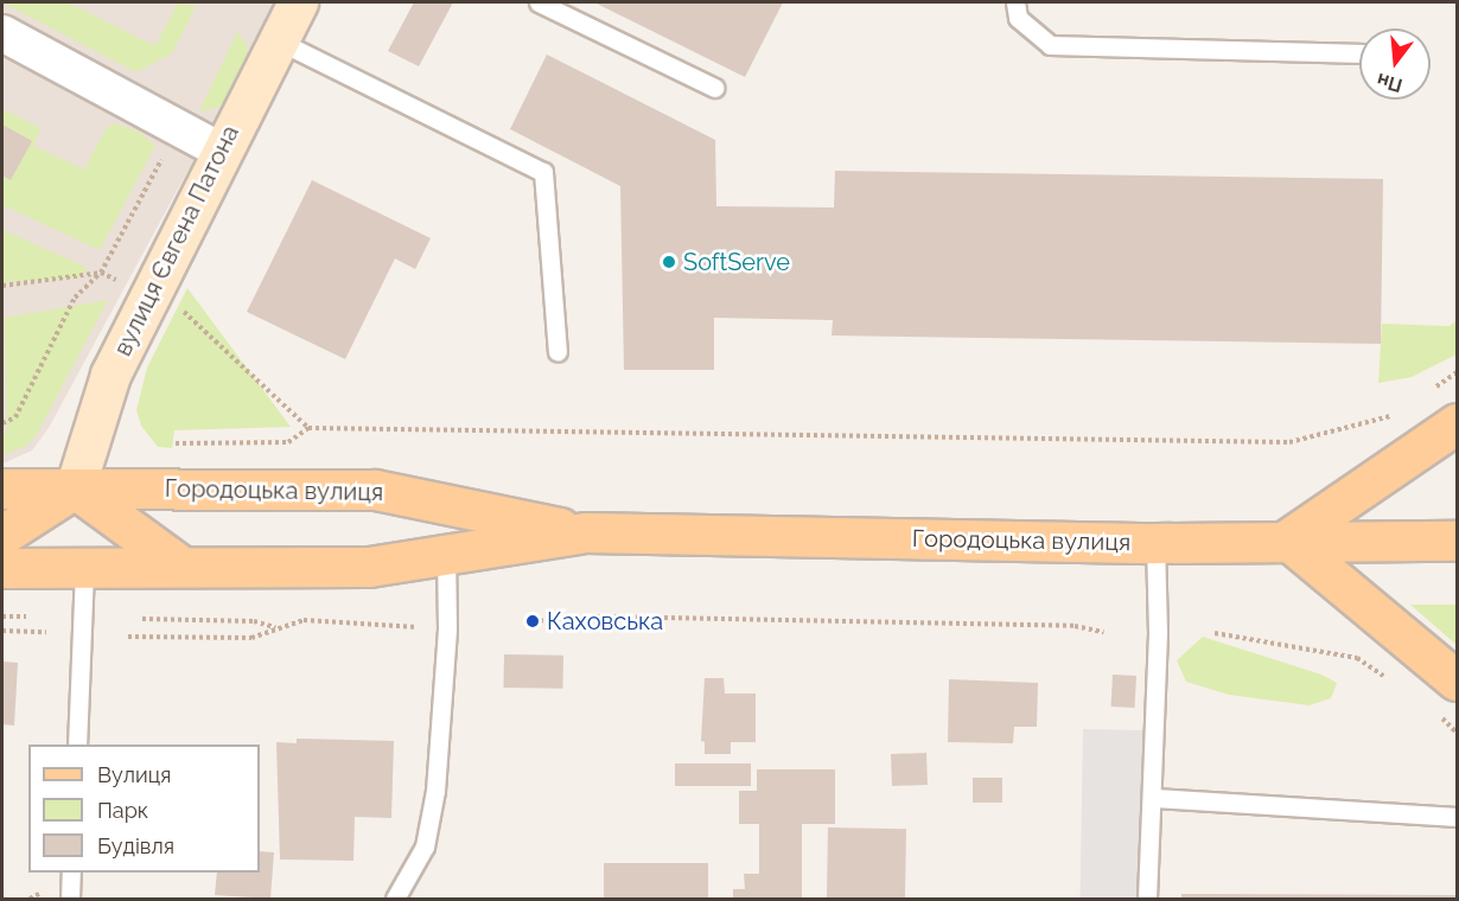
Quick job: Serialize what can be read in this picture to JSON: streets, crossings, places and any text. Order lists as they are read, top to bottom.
{
  "streets": {
    "main road": ["Городоцька вулиця"],
    "street": ["вулиця Євгена Патона"]
  },
  "crossings": [
    ["вулиця Євгена Патона", "Городоцька вулиця"]
  ],
  "places": ["SoftServe", "Каховська"],
  "legend": ["Вулиця", "Парк", "Будівля"],
  "north": "bottom"
}
